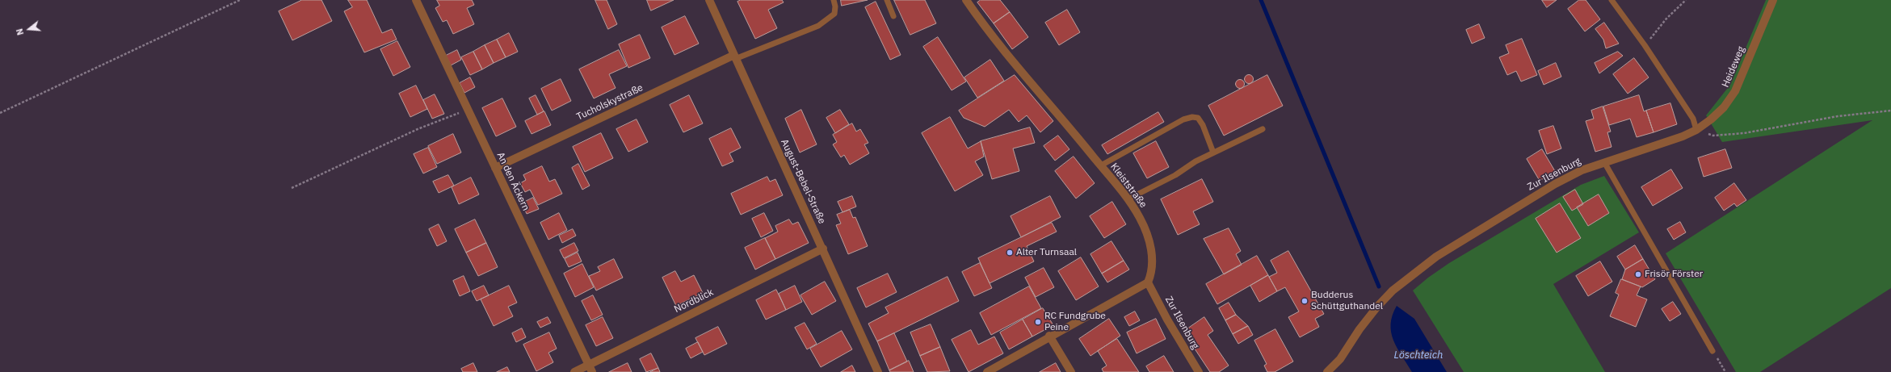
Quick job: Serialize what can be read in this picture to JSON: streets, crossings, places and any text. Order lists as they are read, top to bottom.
{
  "streets": {
    "street": [
      "Heideweg",
      "Tucholskystraße",
      "Zur Ilsenburg",
      "An den Äckern",
      "August-Bebel-Straße",
      "Kleiststraße",
      "Nordblick"
    ]
  },
  "crossings": [
    ["Heideweg", "Zur Ilsenburg"],
    ["Tucholskystraße", "An den Äckern"],
    ["Tucholskystraße", "August-Bebel-Straße"],
    ["Zur Ilsenburg", "Kleiststraße"],
    ["An den Äckern", "Nordblick"],
    ["August-Bebel-Straße", "Nordblick"]
  ],
  "water": ["Löschteich"],
  "places": [
    "Alter Turnsaal",
    "Frisör Förster",
    "Budderus Schüttguthandel",
    "RC Fundgrube Peine"
  ],
  "north": "left"
}
